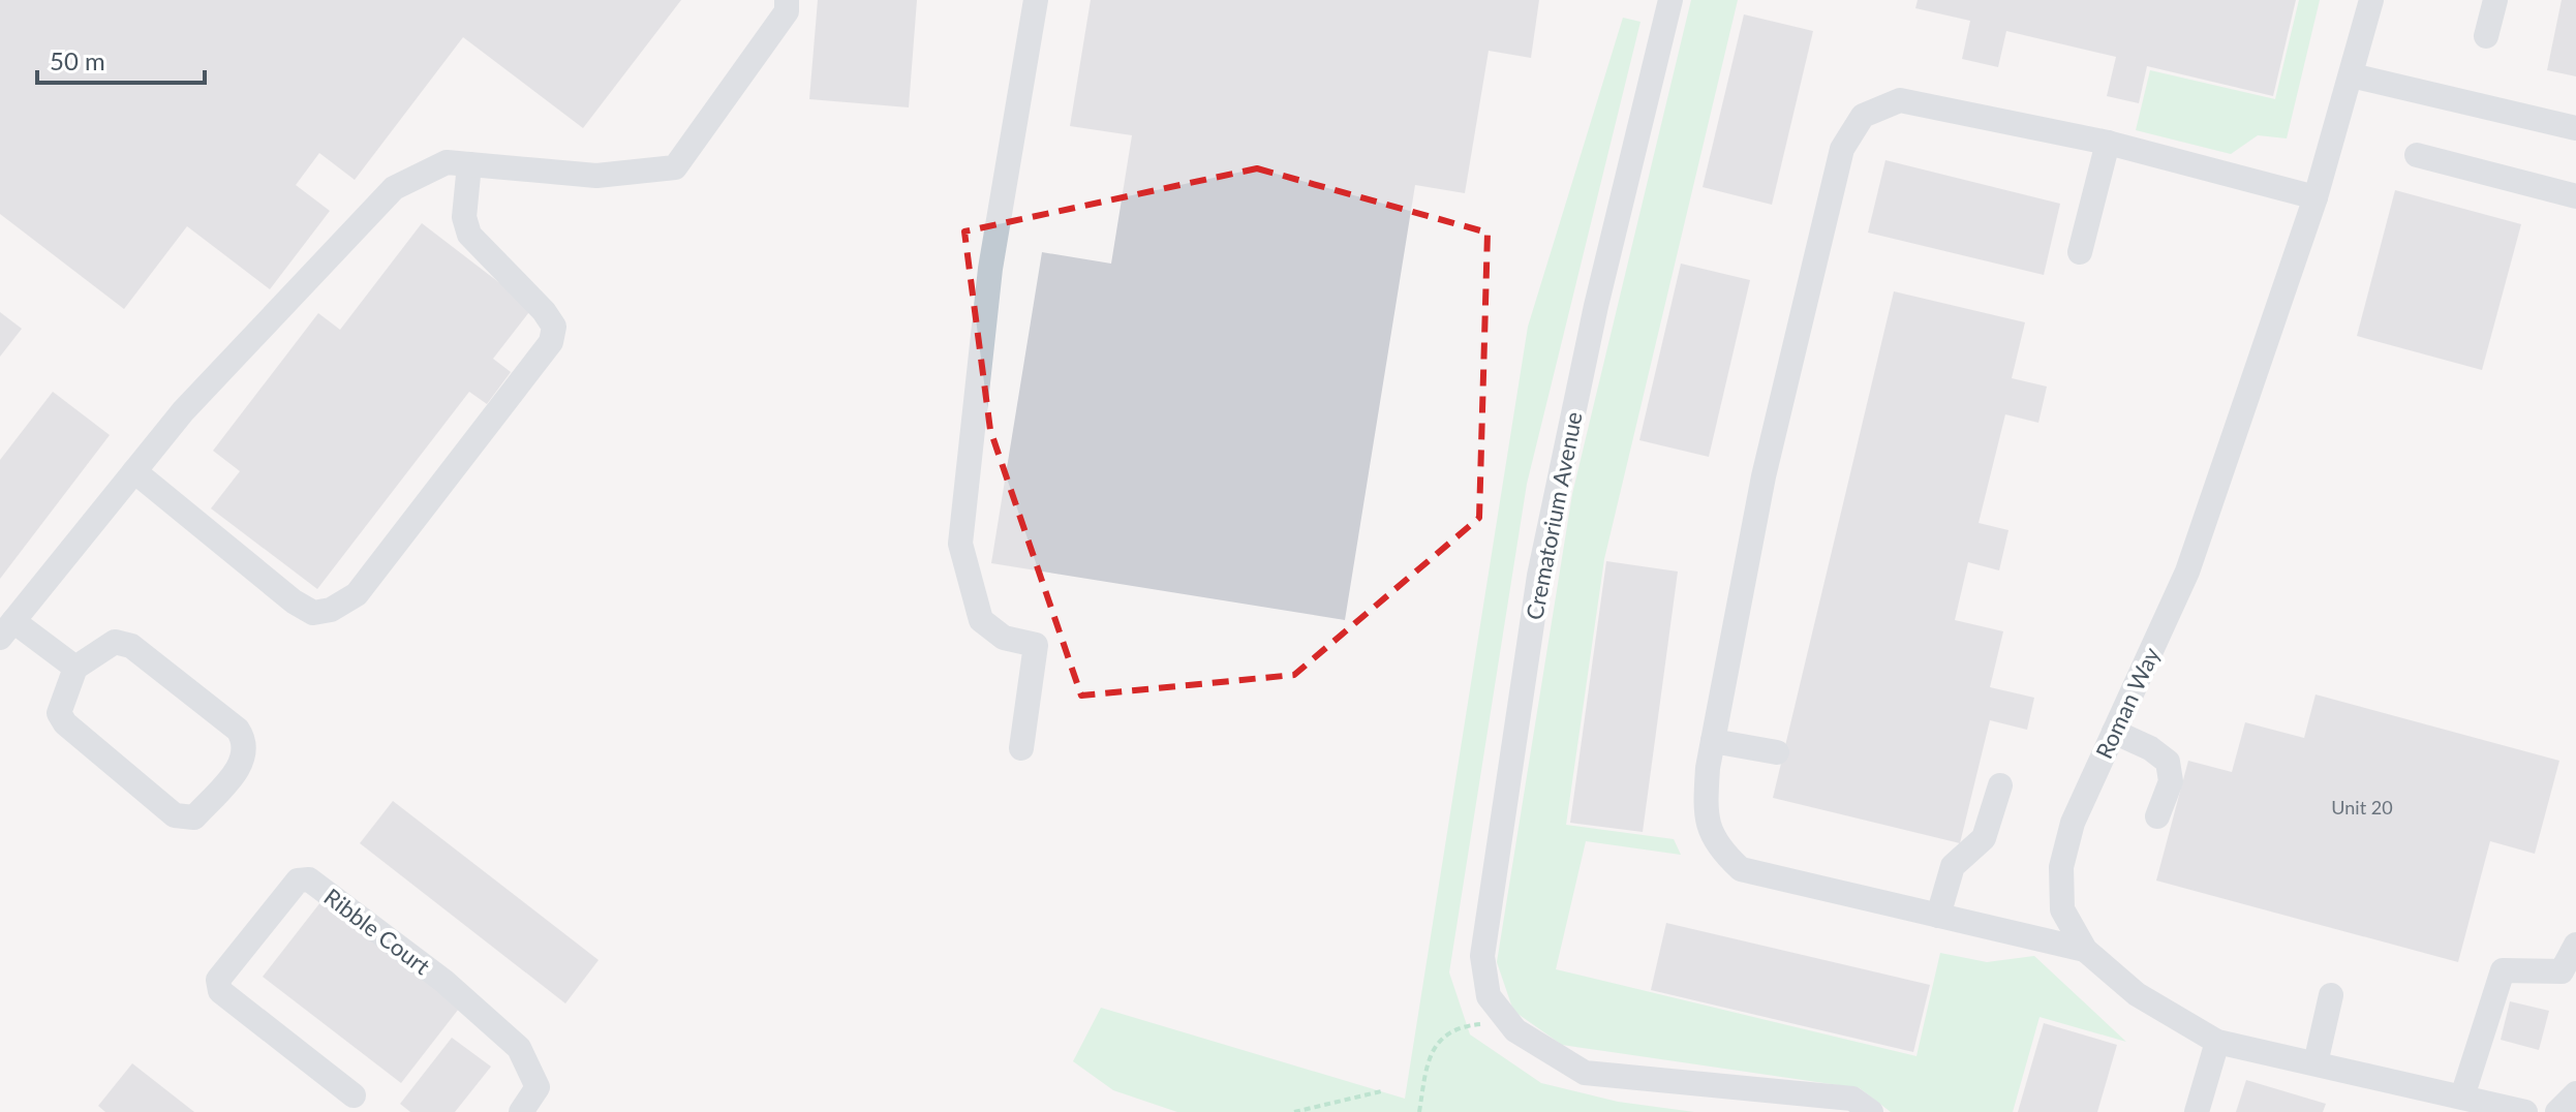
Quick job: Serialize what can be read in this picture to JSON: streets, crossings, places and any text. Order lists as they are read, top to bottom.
{
  "streets": {
    "lane": ["Crematorium Avenue", "Roman Way", "Ribble Court"]
  },
  "house_numbers": ["Unit 20"],
  "scale_bar": "50 m"
}
